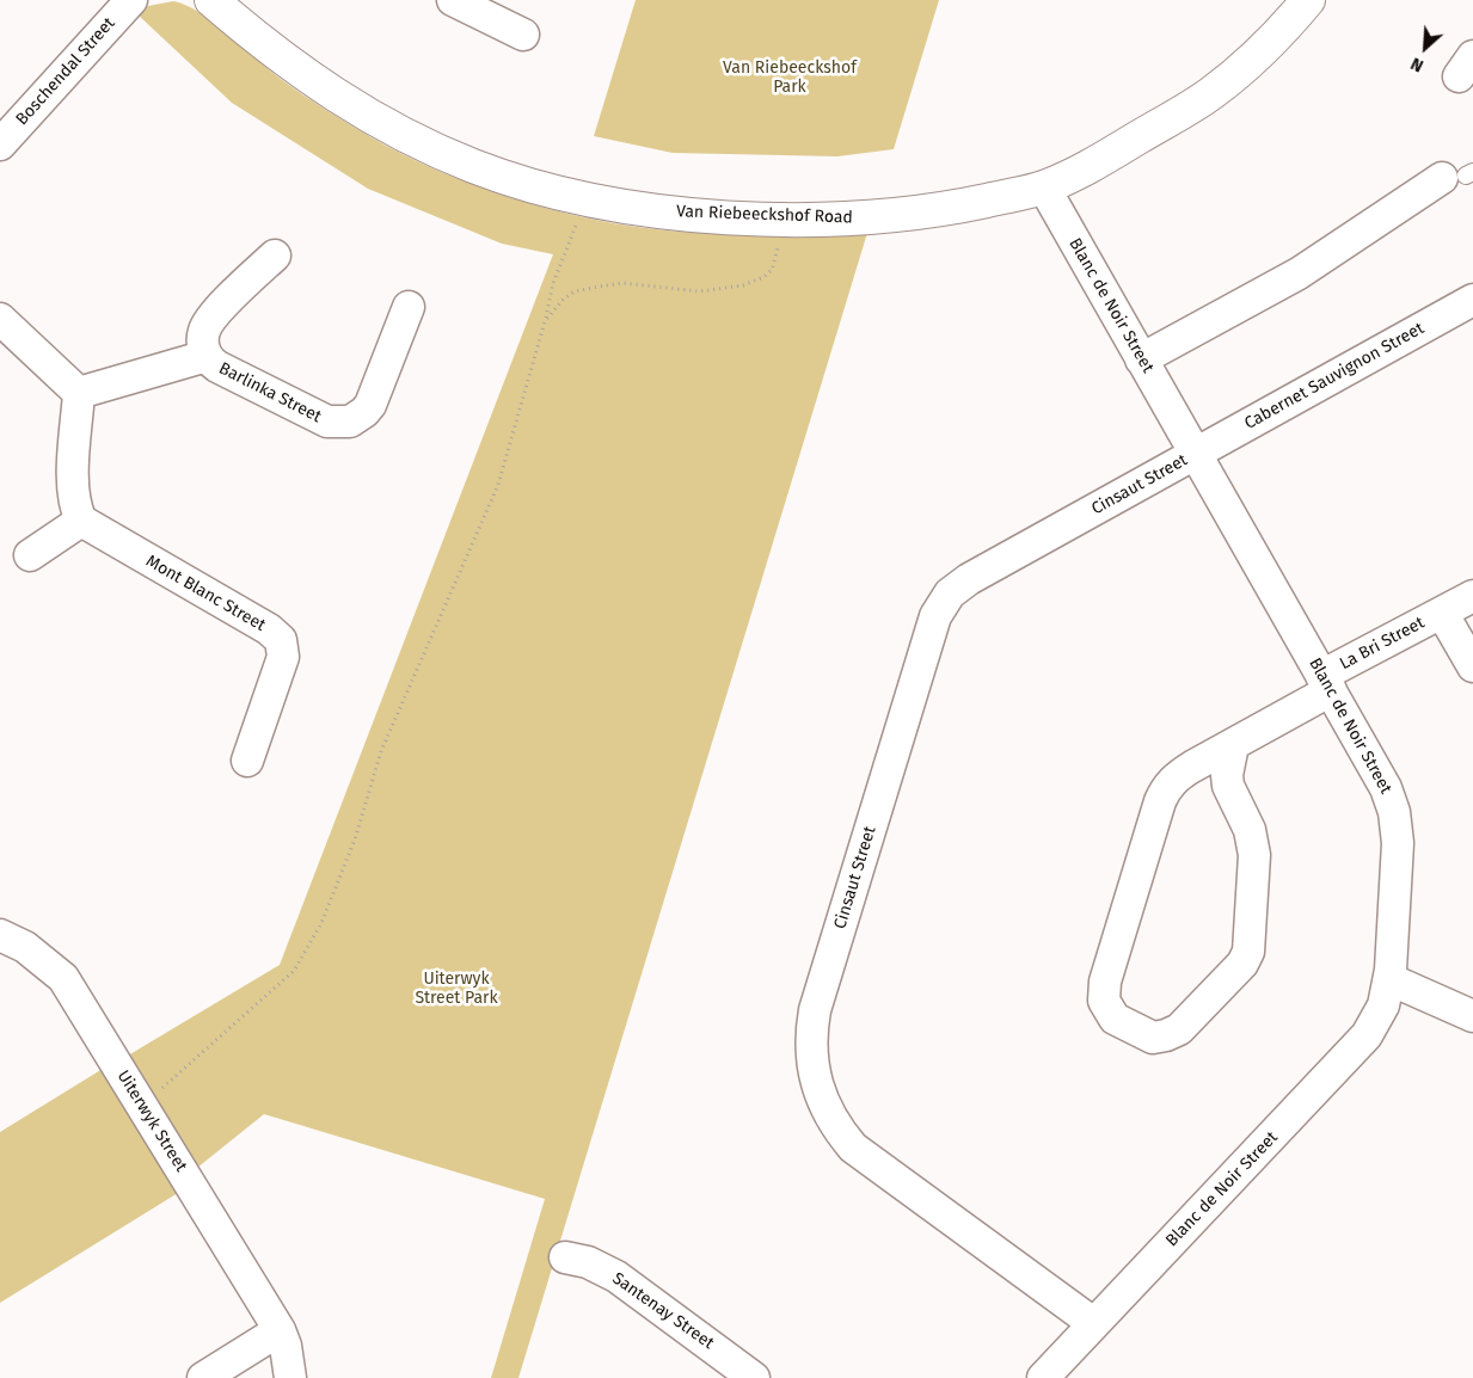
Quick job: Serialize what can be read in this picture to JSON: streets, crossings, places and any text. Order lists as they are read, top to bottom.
{
  "streets": {
    "street": [
      "Boschendal Street",
      "Van Riebeeckshof Road",
      "Blanc de Noir Street",
      "Cabernet Sauvignon Street",
      "Barlinka Street",
      "Cinsaut Street",
      "Mont Blanc Street",
      "La Bri Street",
      "Uiterwyk Street",
      "Santenay Street"
    ]
  },
  "crossings": [
    ["Van Riebeeckshof Road", "Blanc de Noir Street"],
    ["Blanc de Noir Street", "Cabernet Sauvignon Street"],
    ["Blanc de Noir Street", "Cinsaut Street"],
    ["Blanc de Noir Street", "La Bri Street"],
    ["Cabernet Sauvignon Street", "Cinsaut Street"]
  ],
  "parks": ["Van Riebeeckshof Park", "Uiterwyk Street Park"],
  "north": "bottom left"
}
